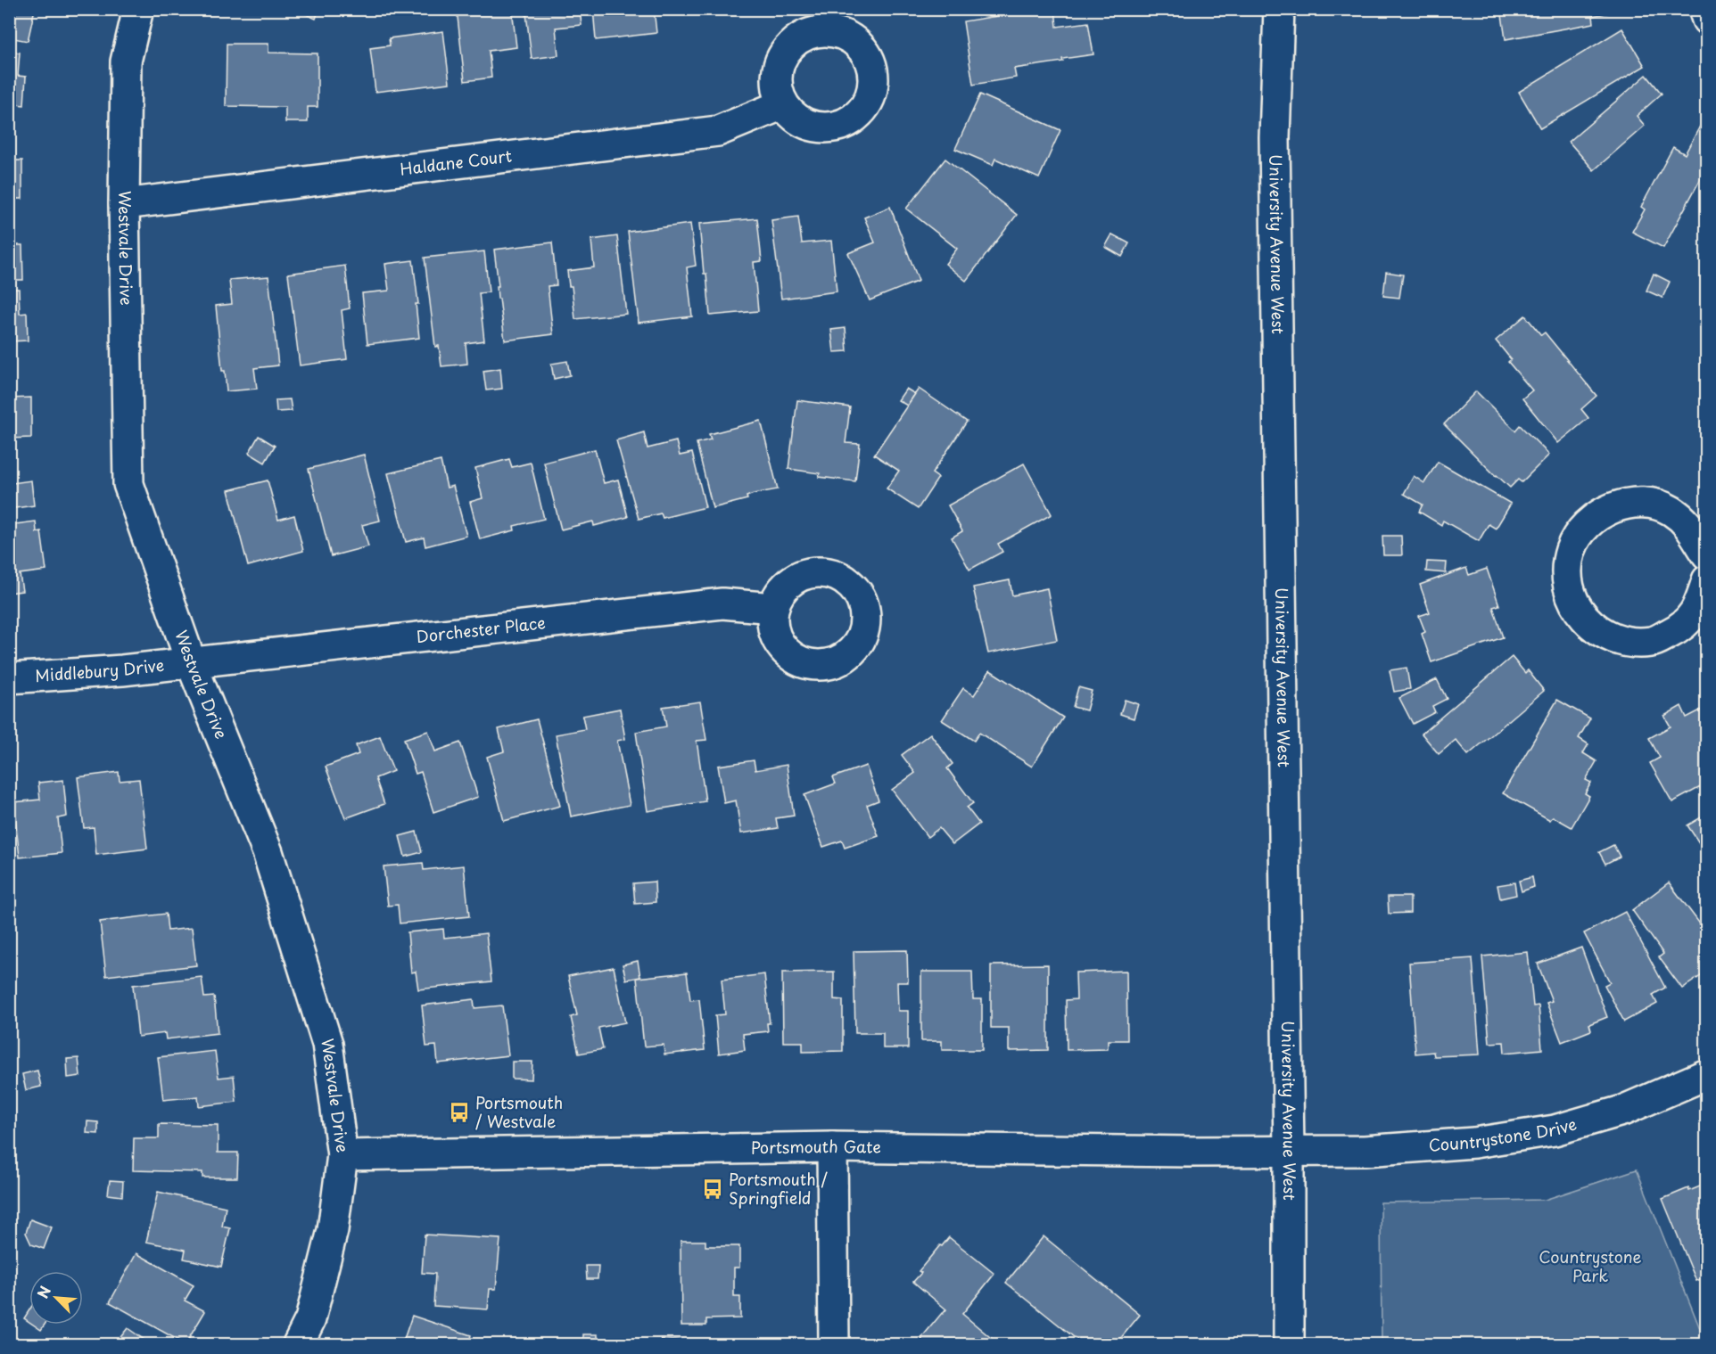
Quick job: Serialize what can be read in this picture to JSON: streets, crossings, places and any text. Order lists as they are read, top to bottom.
{
  "streets": {
    "street": [
      "Haldane Court",
      "University Avenue West",
      "Westvale Drive",
      "Dorchester Place",
      "Middlebury Drive",
      "Countrystone Drive",
      "Portsmouth Gate"
    ]
  },
  "crossings": [
    ["Haldane Court", "Westvale Drive"],
    ["University Avenue West", "Countrystone Drive"],
    ["University Avenue West", "Portsmouth Gate"],
    ["Westvale Drive", "Dorchester Place"],
    ["Westvale Drive", "Middlebury Drive"],
    ["Westvale Drive", "Portsmouth Gate"],
    ["Dorchester Place", "Middlebury Drive"],
    ["Countrystone Drive", "Portsmouth Gate"]
  ],
  "parks": ["Countrystone Park"],
  "places": {
    "bus stop": ["Portsmouth / Westvale", "Portsmouth / Springfield"]
  },
  "north": "top left"
}
